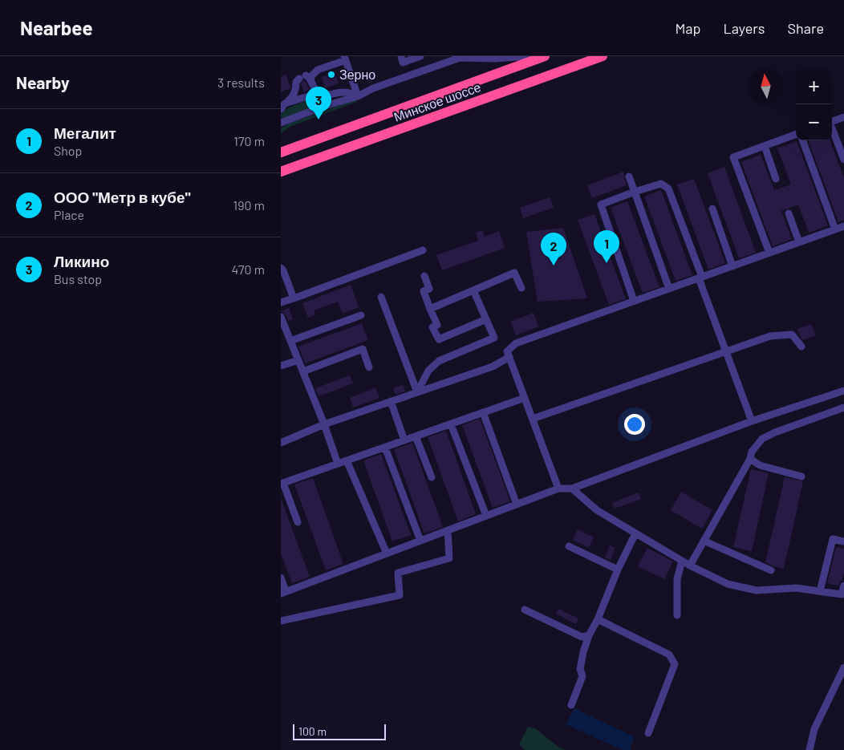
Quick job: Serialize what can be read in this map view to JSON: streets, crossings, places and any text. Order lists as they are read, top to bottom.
{
  "streets": {
    "highway": ["Минское шоссе"]
  },
  "places": ["Зерно"],
  "scale_bar": "100 m",
  "north": "top",
  "page": {
    "header": "Nearbee",
    "nav": ["Map", "Layers", "Share"],
    "heading": ["Nearby", "3 results"],
    "map_buttons": ["+", "−"],
    "pins": ["3", "1", "2"],
    "list": [
      {
        "mark": "1",
        "name": "Мегалит",
        "note": "Shop",
        "value": "170 m"
      },
      {
        "mark": "2",
        "name": "ООО \"Метр в кубе\"",
        "note": "Place",
        "value": "190 m"
      },
      {
        "mark": "3",
        "name": "Ликино",
        "note": "Bus stop",
        "value": "470 m"
      }
    ],
    "scale": "100 m"
  }
}
